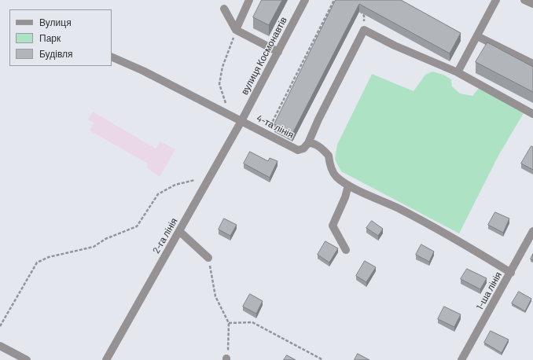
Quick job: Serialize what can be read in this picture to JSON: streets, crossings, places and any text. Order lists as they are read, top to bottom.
{
  "streets": {
    "street": [
      "вулиця Космонавтів",
      "4-та лінія",
      "2-га лінія",
      "1-ша лінія"
    ]
  },
  "crossings": [
    ["вулиця Космонавтів", "4-та лінія"],
    ["вулиця Космонавтів", "2-га лінія"],
    ["4-та лінія", "2-га лінія"]
  ],
  "legend": ["Вулиця", "Парк", "Будівля"]
}
